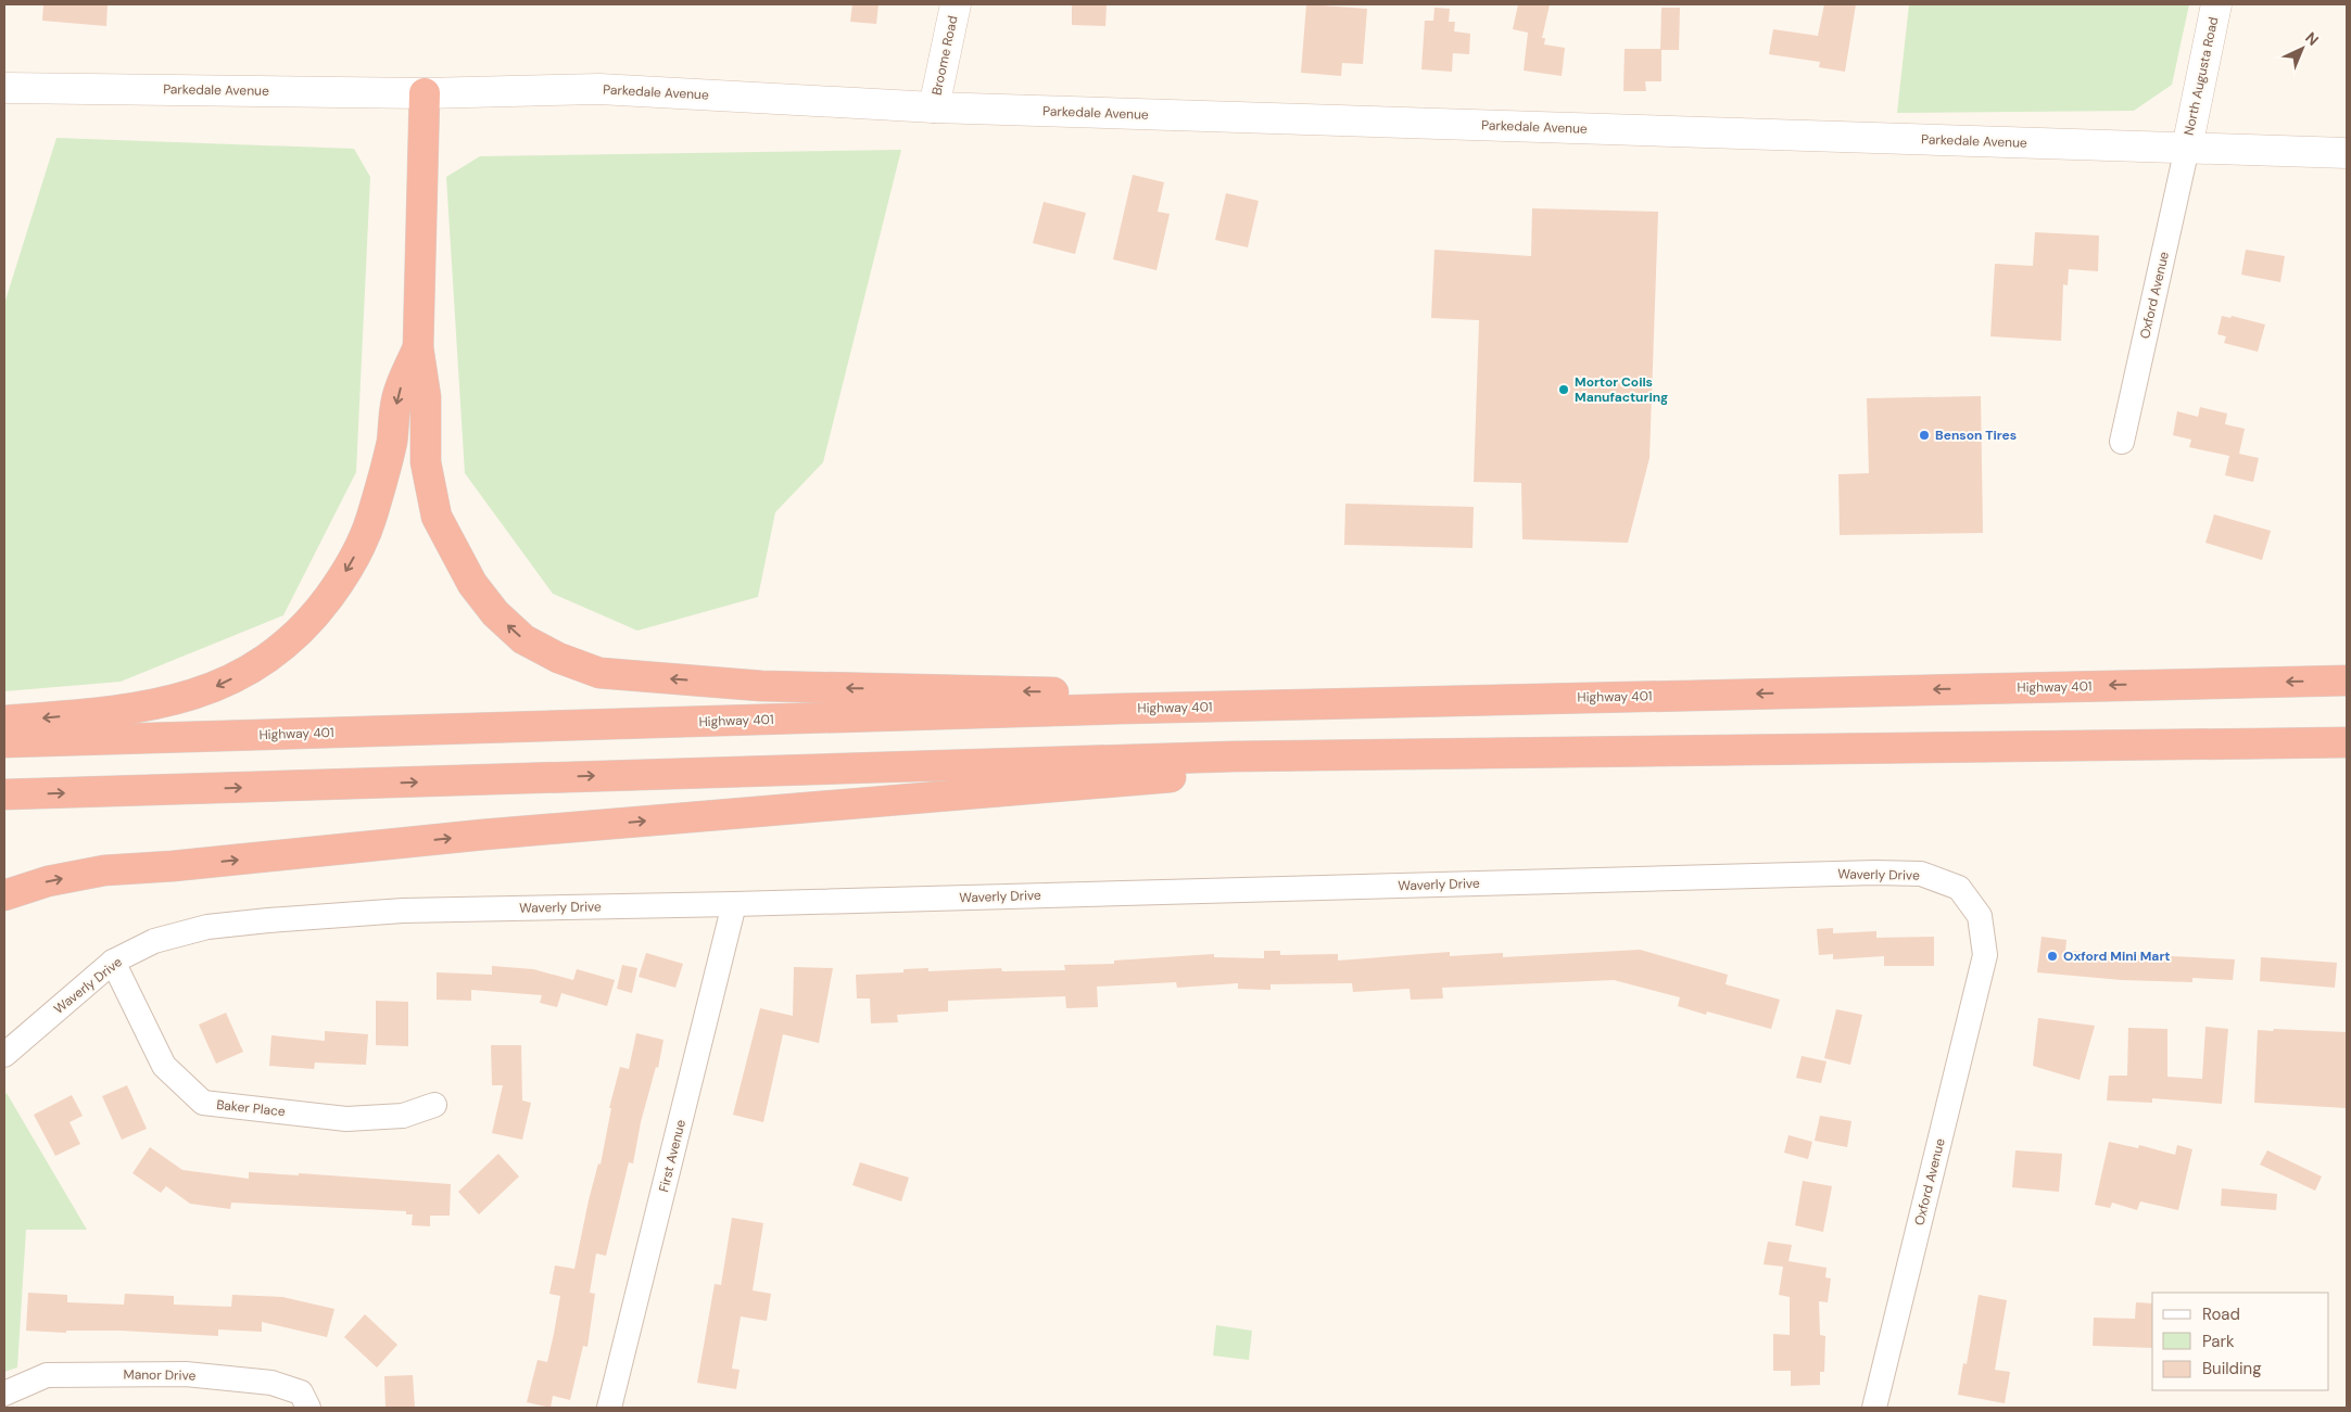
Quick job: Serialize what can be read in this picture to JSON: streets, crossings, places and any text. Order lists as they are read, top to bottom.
{
  "streets": {
    "highway": ["Highway 401"],
    "main road": ["Broome Road", "North Augusta Road", "Parkedale Avenue"],
    "street": [
      "Oxford Avenue",
      "Waverly Drive",
      "Baker Place",
      "First Avenue",
      "Manor Drive"
    ]
  },
  "crossings": [
    ["Broome Road", "Parkedale Avenue"],
    ["North Augusta Road", "Parkedale Avenue"],
    ["North Augusta Road", "Oxford Avenue"],
    ["Parkedale Avenue", "Oxford Avenue"],
    ["Oxford Avenue", "Waverly Drive"],
    ["Waverly Drive", "Baker Place"],
    ["Waverly Drive", "First Avenue"]
  ],
  "places": ["Mortor Coils Manufacturing", "Benson Tires", "Oxford Mini Mart"],
  "legend": ["Road", "Park", "Building"],
  "north": "top right"
}
